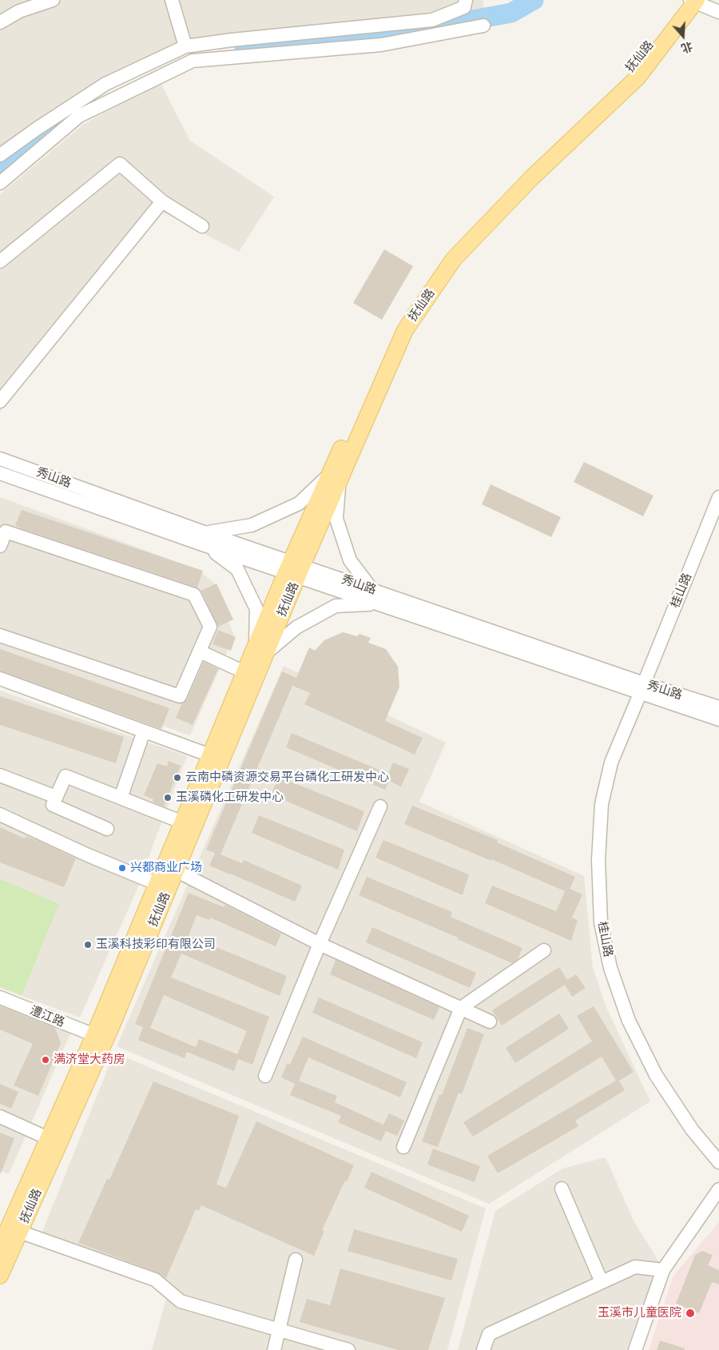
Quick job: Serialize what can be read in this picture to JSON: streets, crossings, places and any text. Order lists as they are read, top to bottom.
{
  "streets": {
    "main road": ["抚仙路"],
    "street": ["秀山路", "桂山路", "澧江路"]
  },
  "crossings": [
    ["抚仙路", "秀山路"],
    ["抚仙路", "澧江路"],
    ["秀山路", "桂山路"]
  ],
  "places": [
    "云南中磷资源交易平台磷化工研发中心",
    "玉溪磷化工研发中心",
    "兴都商业广场",
    "玉溪科技彩印有限公司",
    "满济堂大药房",
    "玉溪市儿童医院"
  ],
  "north": "bottom"
}
